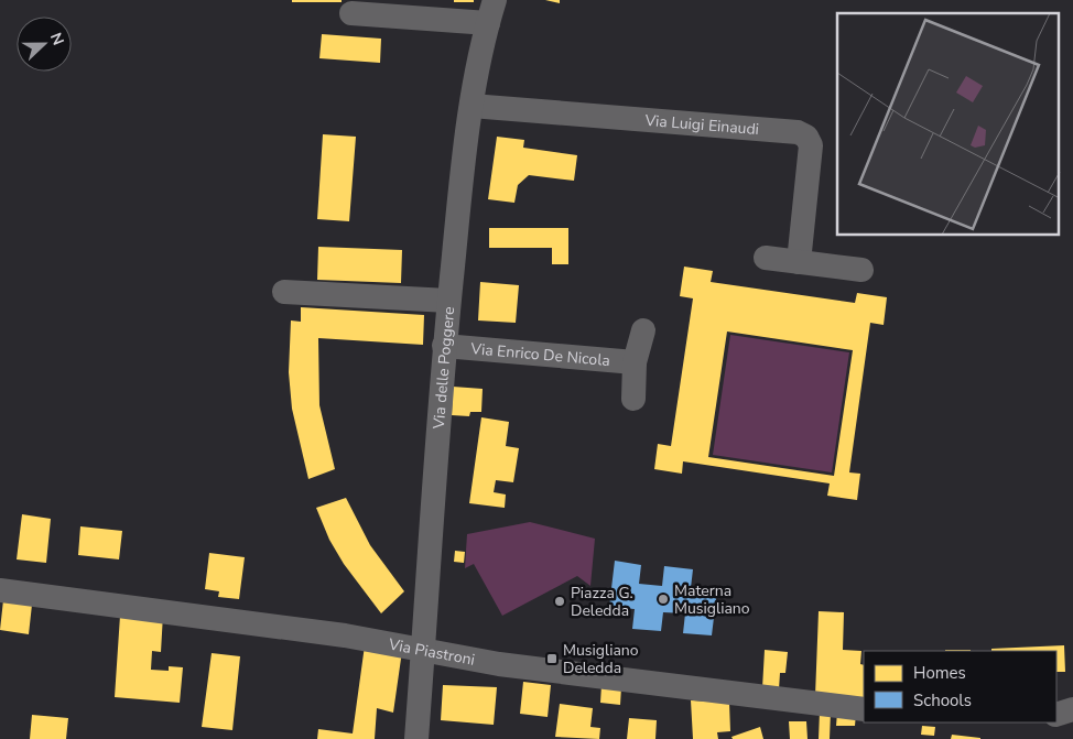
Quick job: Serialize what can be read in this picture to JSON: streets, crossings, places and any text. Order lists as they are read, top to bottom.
{
  "streets": {
    "street": [
      "Via Luigi Einaudi",
      "Via Enrico De Nicola",
      "Via delle Poggere",
      "Via Piastroni"
    ]
  },
  "crossings": [
    ["Via Luigi Einaudi", "Via delle Poggere"],
    ["Via Enrico De Nicola", "Via delle Poggere"],
    ["Via delle Poggere", "Via Piastroni"]
  ],
  "places": {
    "other": ["Materna Musigliano", "Piazza G. Deledda"],
    "transit": ["Musigliano Deledda"]
  },
  "legend": ["Homes", "Schools"],
  "north": "right"
}
